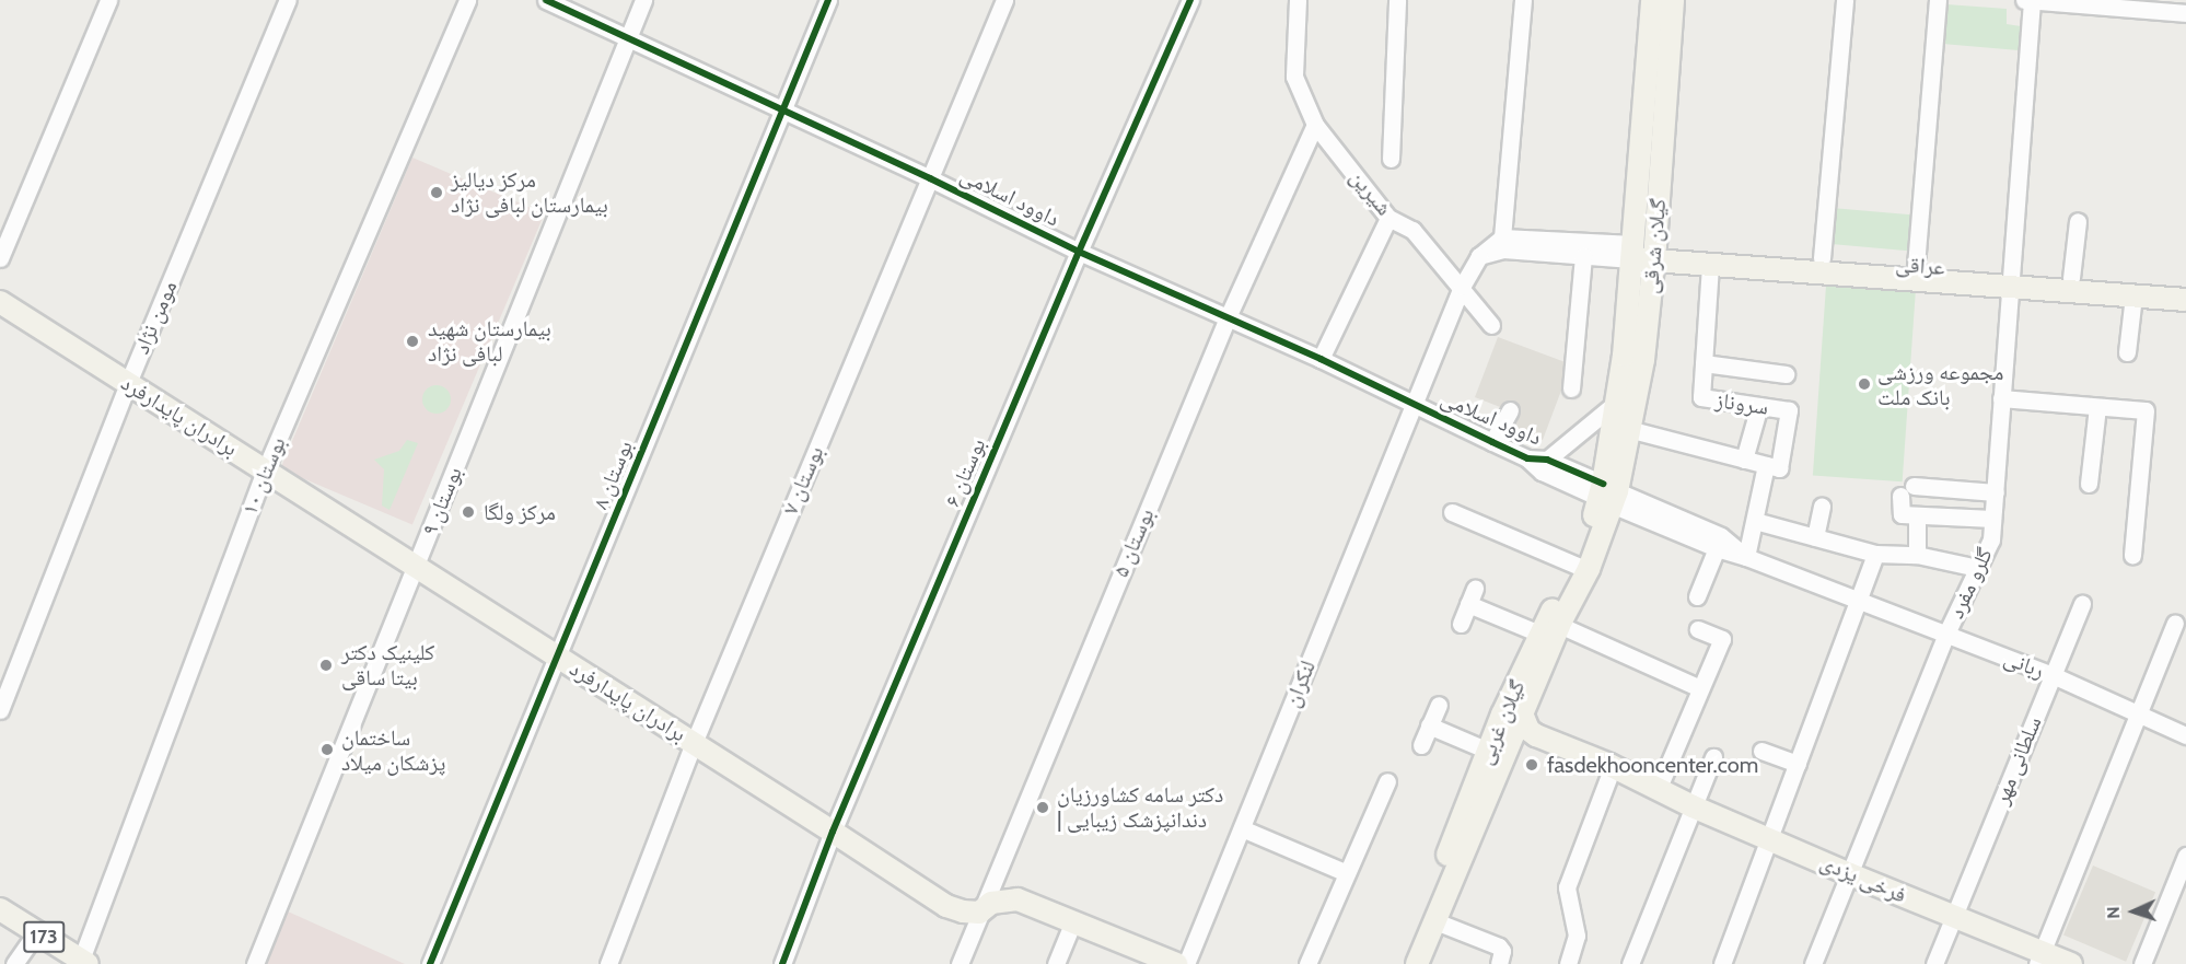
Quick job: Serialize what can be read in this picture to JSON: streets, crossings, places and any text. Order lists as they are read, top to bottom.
{
  "streets": {
    "main road": [
      "گیلان شرقی",
      "عراقی",
      "برادران پایدارفرد",
      "گیلان غربی",
      "فرخی یزدی",
      "173"
    ],
    "street": [
      "شیرین",
      "داوود اسلامی",
      "مومن نژاد",
      "سروناز",
      "بوستان ۶",
      "بوستان ۸",
      "بوستان ۱۰",
      "بوستان ۷",
      "بوستان ۹",
      "بوستان ۵",
      "گلرو مفرد",
      "ربانی",
      "لنکران",
      "سلطانی مهر"
    ]
  },
  "crossings": [
    ["شیرین", "بوستان ۵"],
    ["شیرین", "لنکران"],
    ["داوود اسلامی", "گیلان شرقی"],
    ["داوود اسلامی", "بوستان ۶"],
    ["داوود اسلامی", "بوستان ۸"],
    ["داوود اسلامی", "بوستان ۷"],
    ["داوود اسلامی", "بوستان ۹"],
    ["داوود اسلامی", "بوستان ۵"],
    ["داوود اسلامی", "ربانی"],
    ["داوود اسلامی", "لنکران"],
    ["داوود اسلامی", "گیلان غربی"],
    ["گیلان شرقی", "عراقی"],
    ["گیلان شرقی", "گیلان غربی"],
    ["عراقی", "سروناز"],
    ["عراقی", "گلرو مفرد"],
    ["عراقی", "لنکران"],
    ["مومن نژاد", "برادران پایدارفرد"],
    ["برادران پایدارفرد", "بوستان ۶"],
    ["برادران پایدارفرد", "بوستان ۸"],
    ["برادران پایدارفرد", "بوستان ۱۰"],
    ["برادران پایدارفرد", "بوستان ۷"],
    ["برادران پایدارفرد", "بوستان ۹"],
    ["برادران پایدارفرد", "بوستان ۵"],
    ["بوستان ۱۰", "173"],
    ["گلرو مفرد", "ربانی"],
    ["گلرو مفرد", "فرخی یزدی"],
    ["ربانی", "سلطانی مهر"],
    ["گیلان غربی", "فرخی یزدی"],
    ["سلطانی مهر", "فرخی یزدی"]
  ],
  "places": [
    "مرکز دیالیز بیمارستان لبافی نژاد",
    "بیمارستان شهید لبافی نژاد",
    "مجموعه ورزشی بانک ملت",
    "مرکز ولگا",
    "کلینیک دکتر بیتا ساقی",
    "ساختمان پزشکان میلاد",
    "fasdekhooncenter.com",
    "دکتر سامه کشاورزیان | دندانپزشک زیبایی"
  ],
  "north": "left"
}
